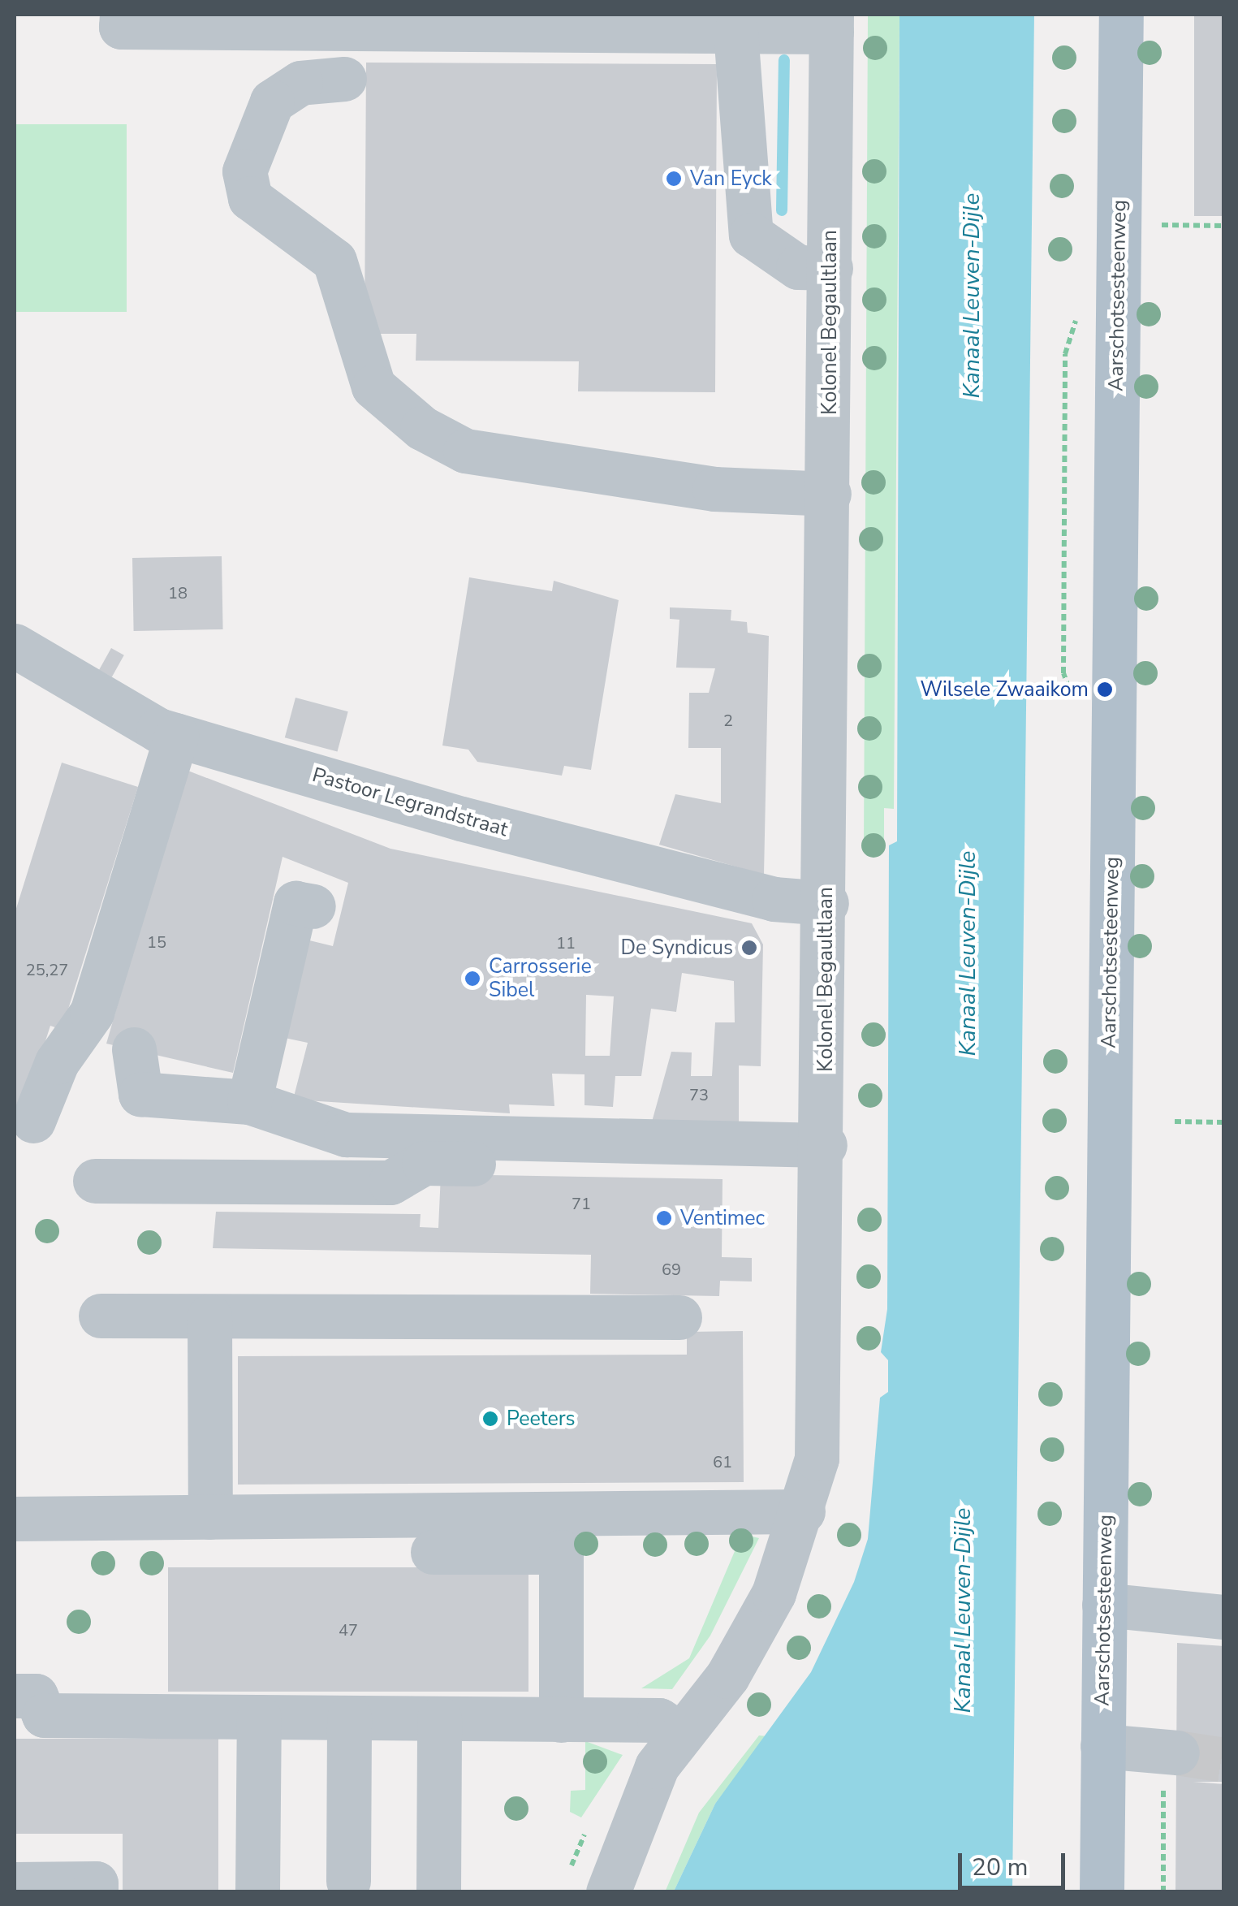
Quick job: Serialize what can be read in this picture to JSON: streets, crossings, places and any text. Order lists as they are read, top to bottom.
{
  "streets": {
    "main road": ["Aarschotsesteenweg"],
    "street": ["Kolonel Begaultlaan", "Pastoor Legrandstraat"]
  },
  "crossings": [
    ["Kolonel Begaultlaan", "Pastoor Legrandstraat"]
  ],
  "water": ["Kanaal Leuven-Dijle"],
  "places": [
    "Van Eyck",
    "Wilsele Zwaaikom",
    "De Syndicus",
    "Carrosserie Sibel",
    "Ventimec",
    "Peeters"
  ],
  "house_numbers": [
    "18",
    "2",
    "15",
    "11",
    "25,27",
    "73",
    "71",
    "69",
    "61",
    "47"
  ],
  "scale_bar": "20 m"
}
